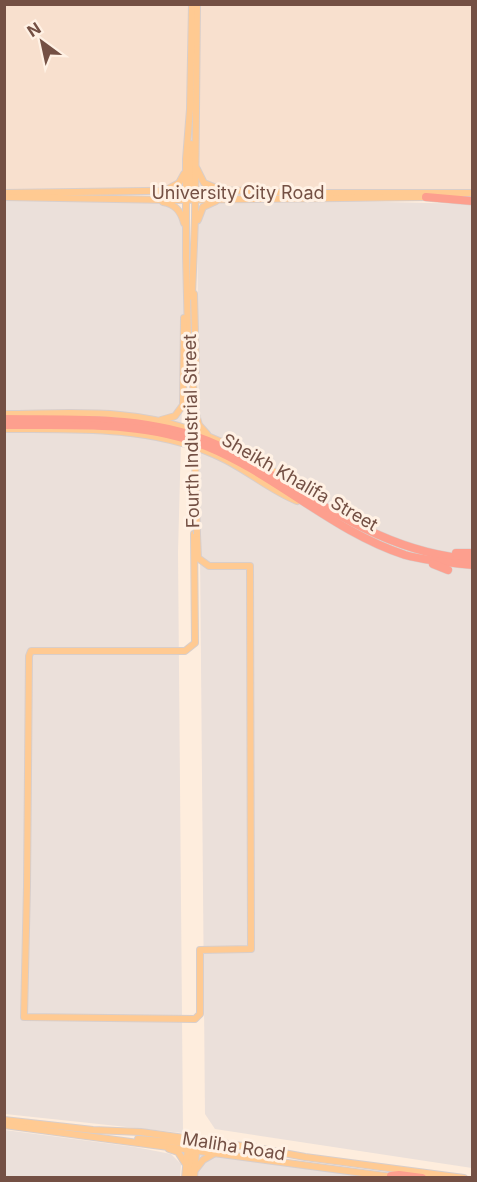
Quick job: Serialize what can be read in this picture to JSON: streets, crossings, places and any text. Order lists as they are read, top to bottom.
{
  "streets": {
    "highway": ["Sheikh Khalifa Street"],
    "main road": ["University City Road", "Fourth Industrial Street", "Maliha Road"]
  },
  "crossings": [
    ["University City Road", "Fourth Industrial Street"]
  ],
  "north": "top left"
}
